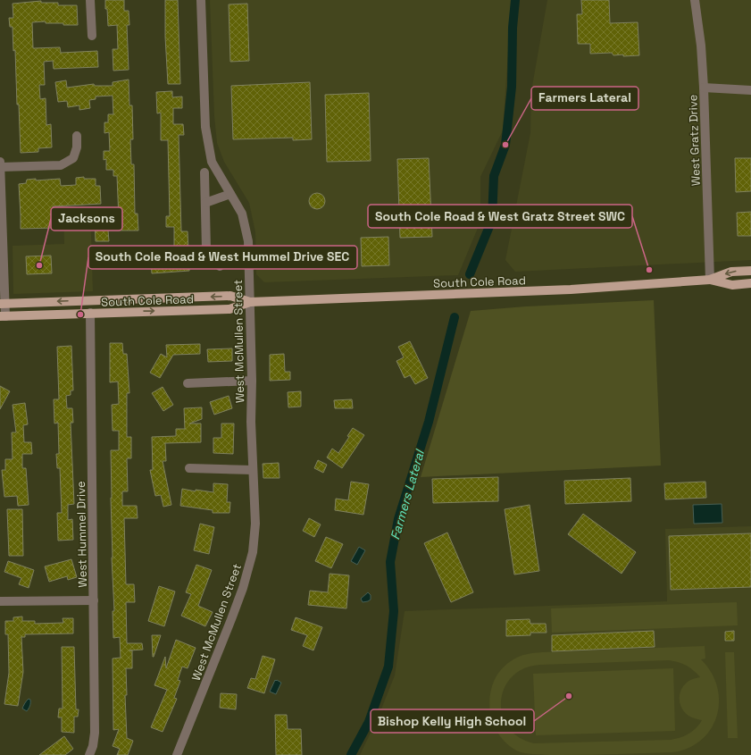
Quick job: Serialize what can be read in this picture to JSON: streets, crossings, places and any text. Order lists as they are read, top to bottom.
{
  "streets": {
    "main road": ["South Cole Road"],
    "street": ["West Gratz Drive", "West McMullen Street", "West Hummel Drive"]
  },
  "crossings": [
    ["West Gratz Drive", "South Cole Road"],
    ["South Cole Road", "West McMullen Street"],
    ["South Cole Road", "West Hummel Drive"]
  ],
  "water": ["Farmers Lateral"],
  "places": [
    "Farmers Lateral",
    "Jacksons",
    "South Cole Road & West Gratz Street SWC",
    "South Cole Road & West Hummel Drive SEC",
    "Bishop Kelly High School"
  ]
}
